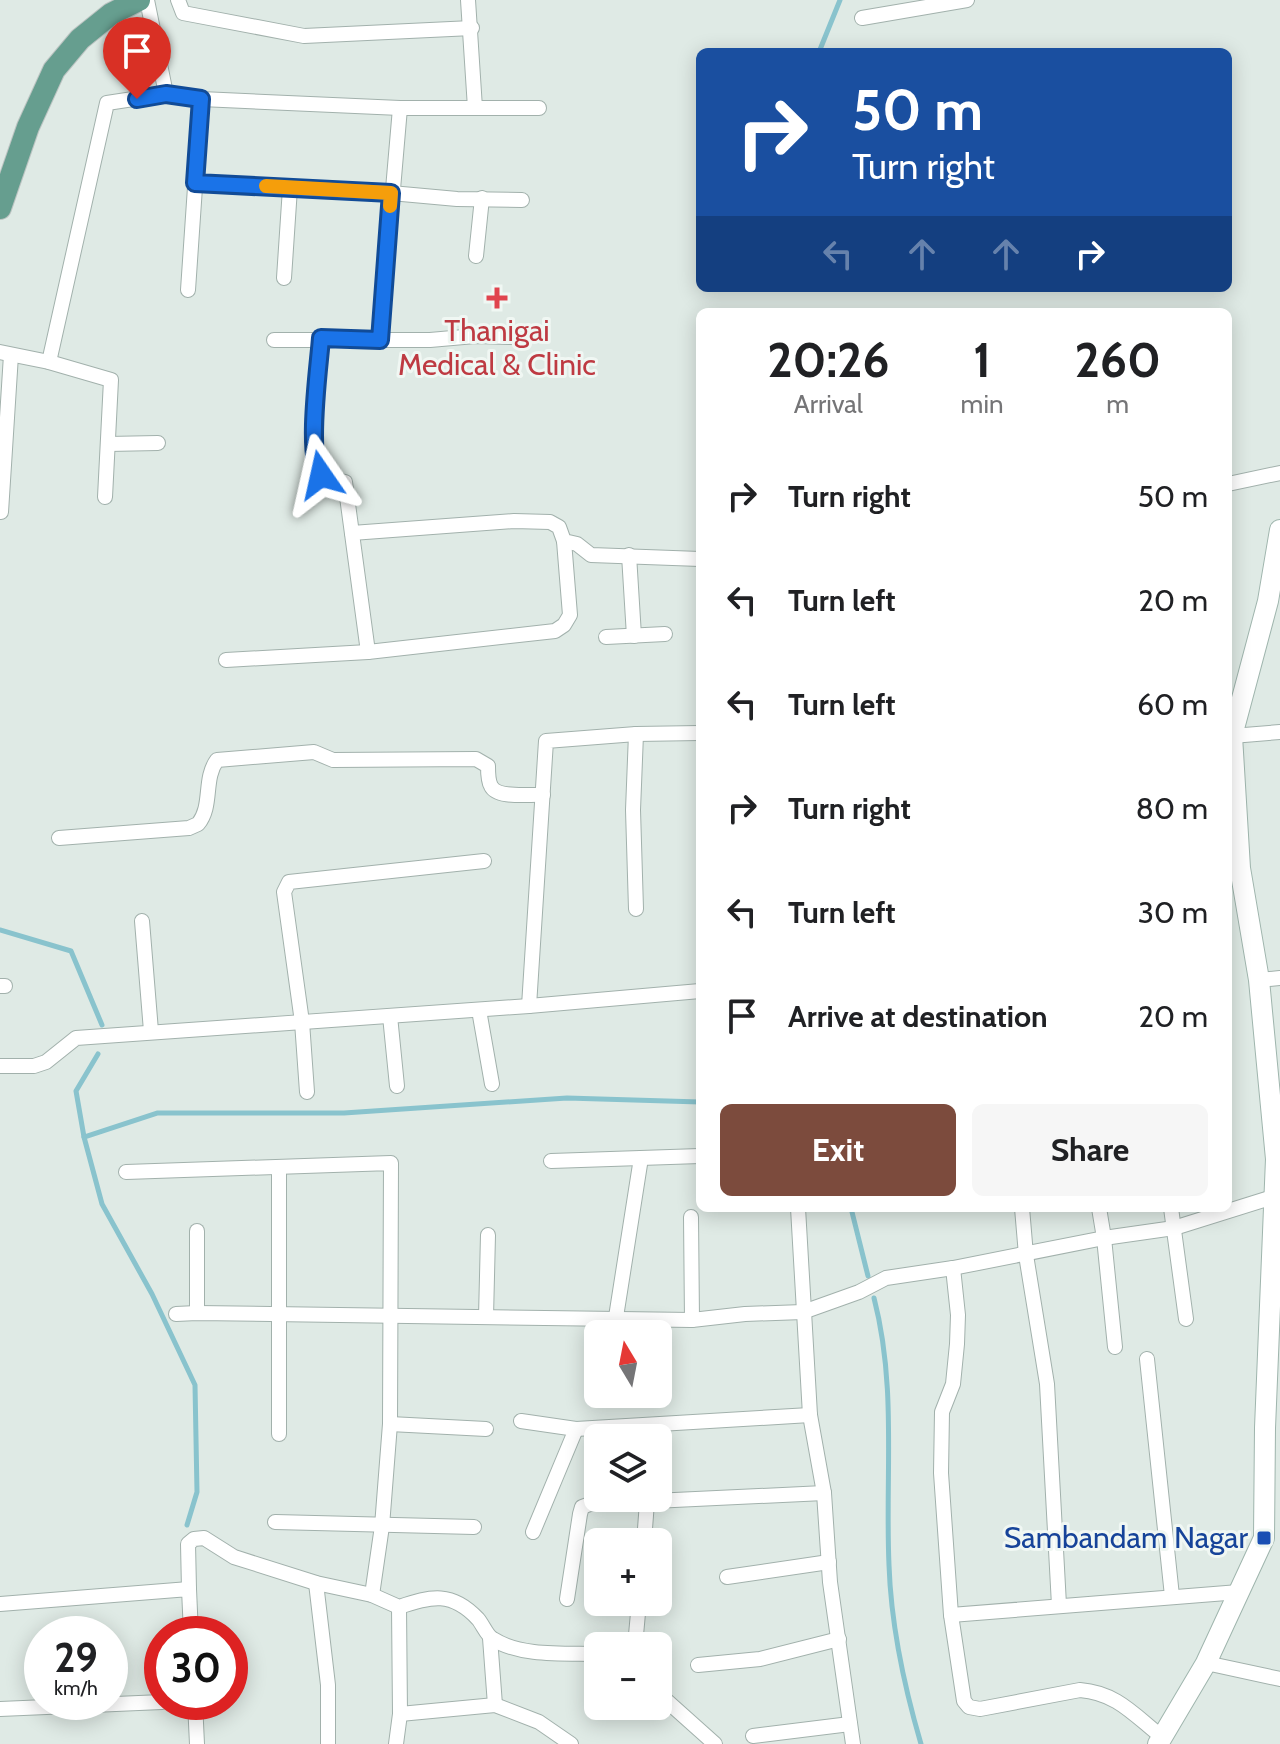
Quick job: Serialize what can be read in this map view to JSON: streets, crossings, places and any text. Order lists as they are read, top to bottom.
{
  "places": {
    "health": ["Thanigai Medical & Clinic"],
    "transit": ["Sambandam Nagar"]
  },
  "north": "top",
  "page": {
    "turn": ["50 m", "Turn right"],
    "eta": [
      "20:26",
      "Arrival",
      "1",
      "min",
      "260",
      "m"
    ],
    "list": [
      {
        "name": "Turn right",
        "value": "50 m"
      },
      {
        "name": "Turn left",
        "value": "20 m"
      },
      {
        "name": "Turn left",
        "value": "60 m"
      },
      {
        "name": "Turn right",
        "value": "80 m"
      },
      {
        "name": "Turn left",
        "value": "30 m"
      },
      {
        "name": "Arrive at destination",
        "value": "20 m"
      }
    ],
    "buttons": ["Exit", "Share"],
    "map_buttons": ["+", "−"],
    "speed": "29 km/h",
    "limit": "30"
  }
}
